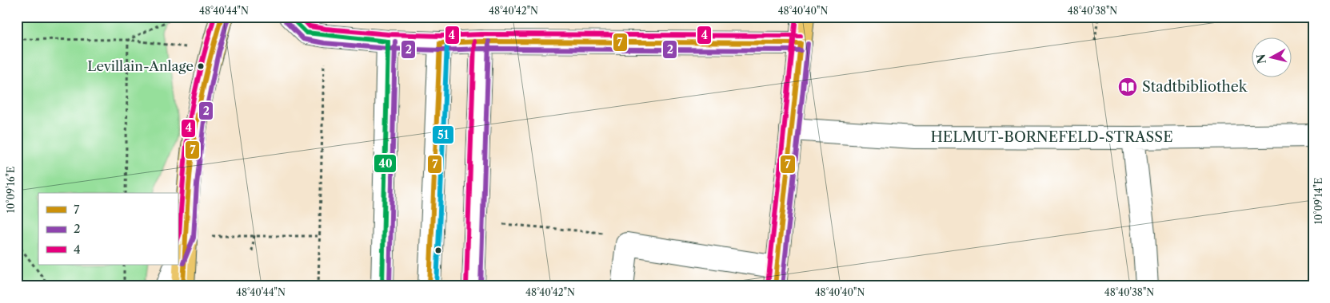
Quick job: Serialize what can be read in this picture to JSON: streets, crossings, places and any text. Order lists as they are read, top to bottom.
{
  "streets": {
    "street": ["HELMUT-BORNEFELD-STRASSE"]
  },
  "places": {
    "other": ["Levillain-Anlage"],
    "library": ["Stadtbibliothek"]
  },
  "lines": [
    "transit line 7",
    "transit line 4",
    "transit line 40",
    "transit line 2",
    "transit line 51"
  ],
  "legend": ["7", "2", "4"],
  "north": "left",
  "coordinates": [
    "48°40'44\"N",
    "48°40'42\"N",
    "48°40'40\"N",
    "48°40'38\"N",
    "10°09'16\"E",
    "10°09'14\"E"
  ]
}
